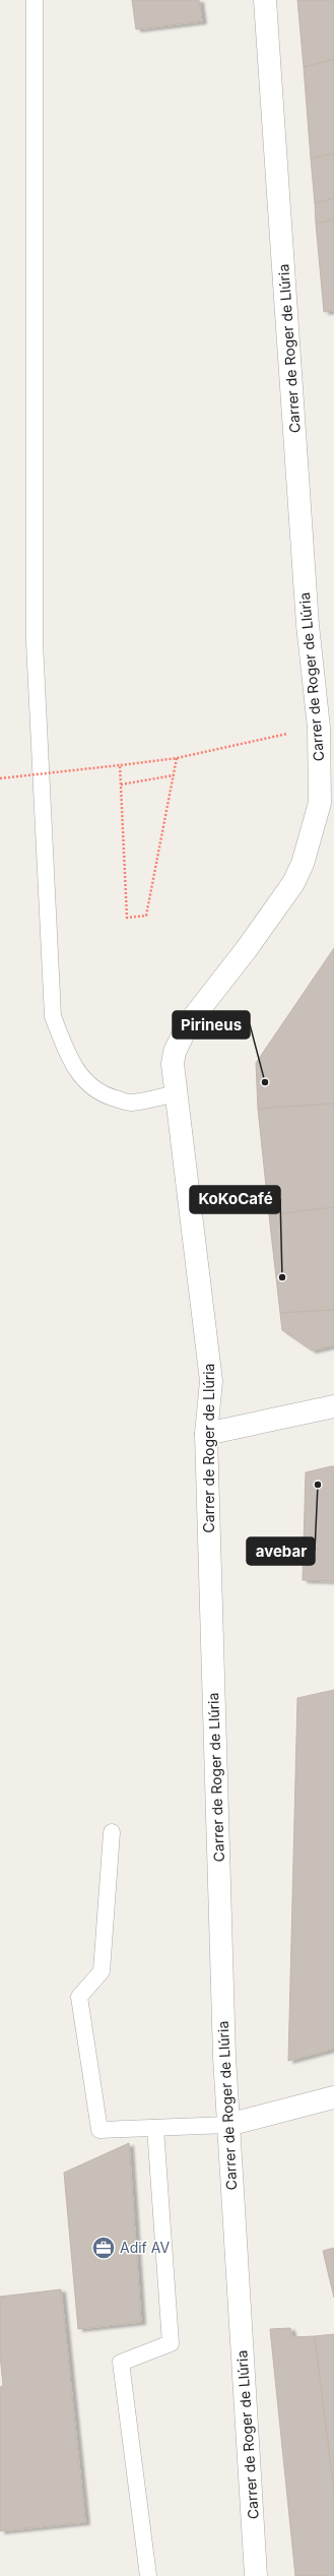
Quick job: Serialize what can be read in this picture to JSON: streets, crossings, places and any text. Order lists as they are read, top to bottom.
{
  "streets": {
    "street": ["Carrer de Roger de Llúria"]
  },
  "places": {
    "other": ["Pirineus", "KoKoCafé", "avebar"],
    "office": ["Adif AV"]
  }
}
